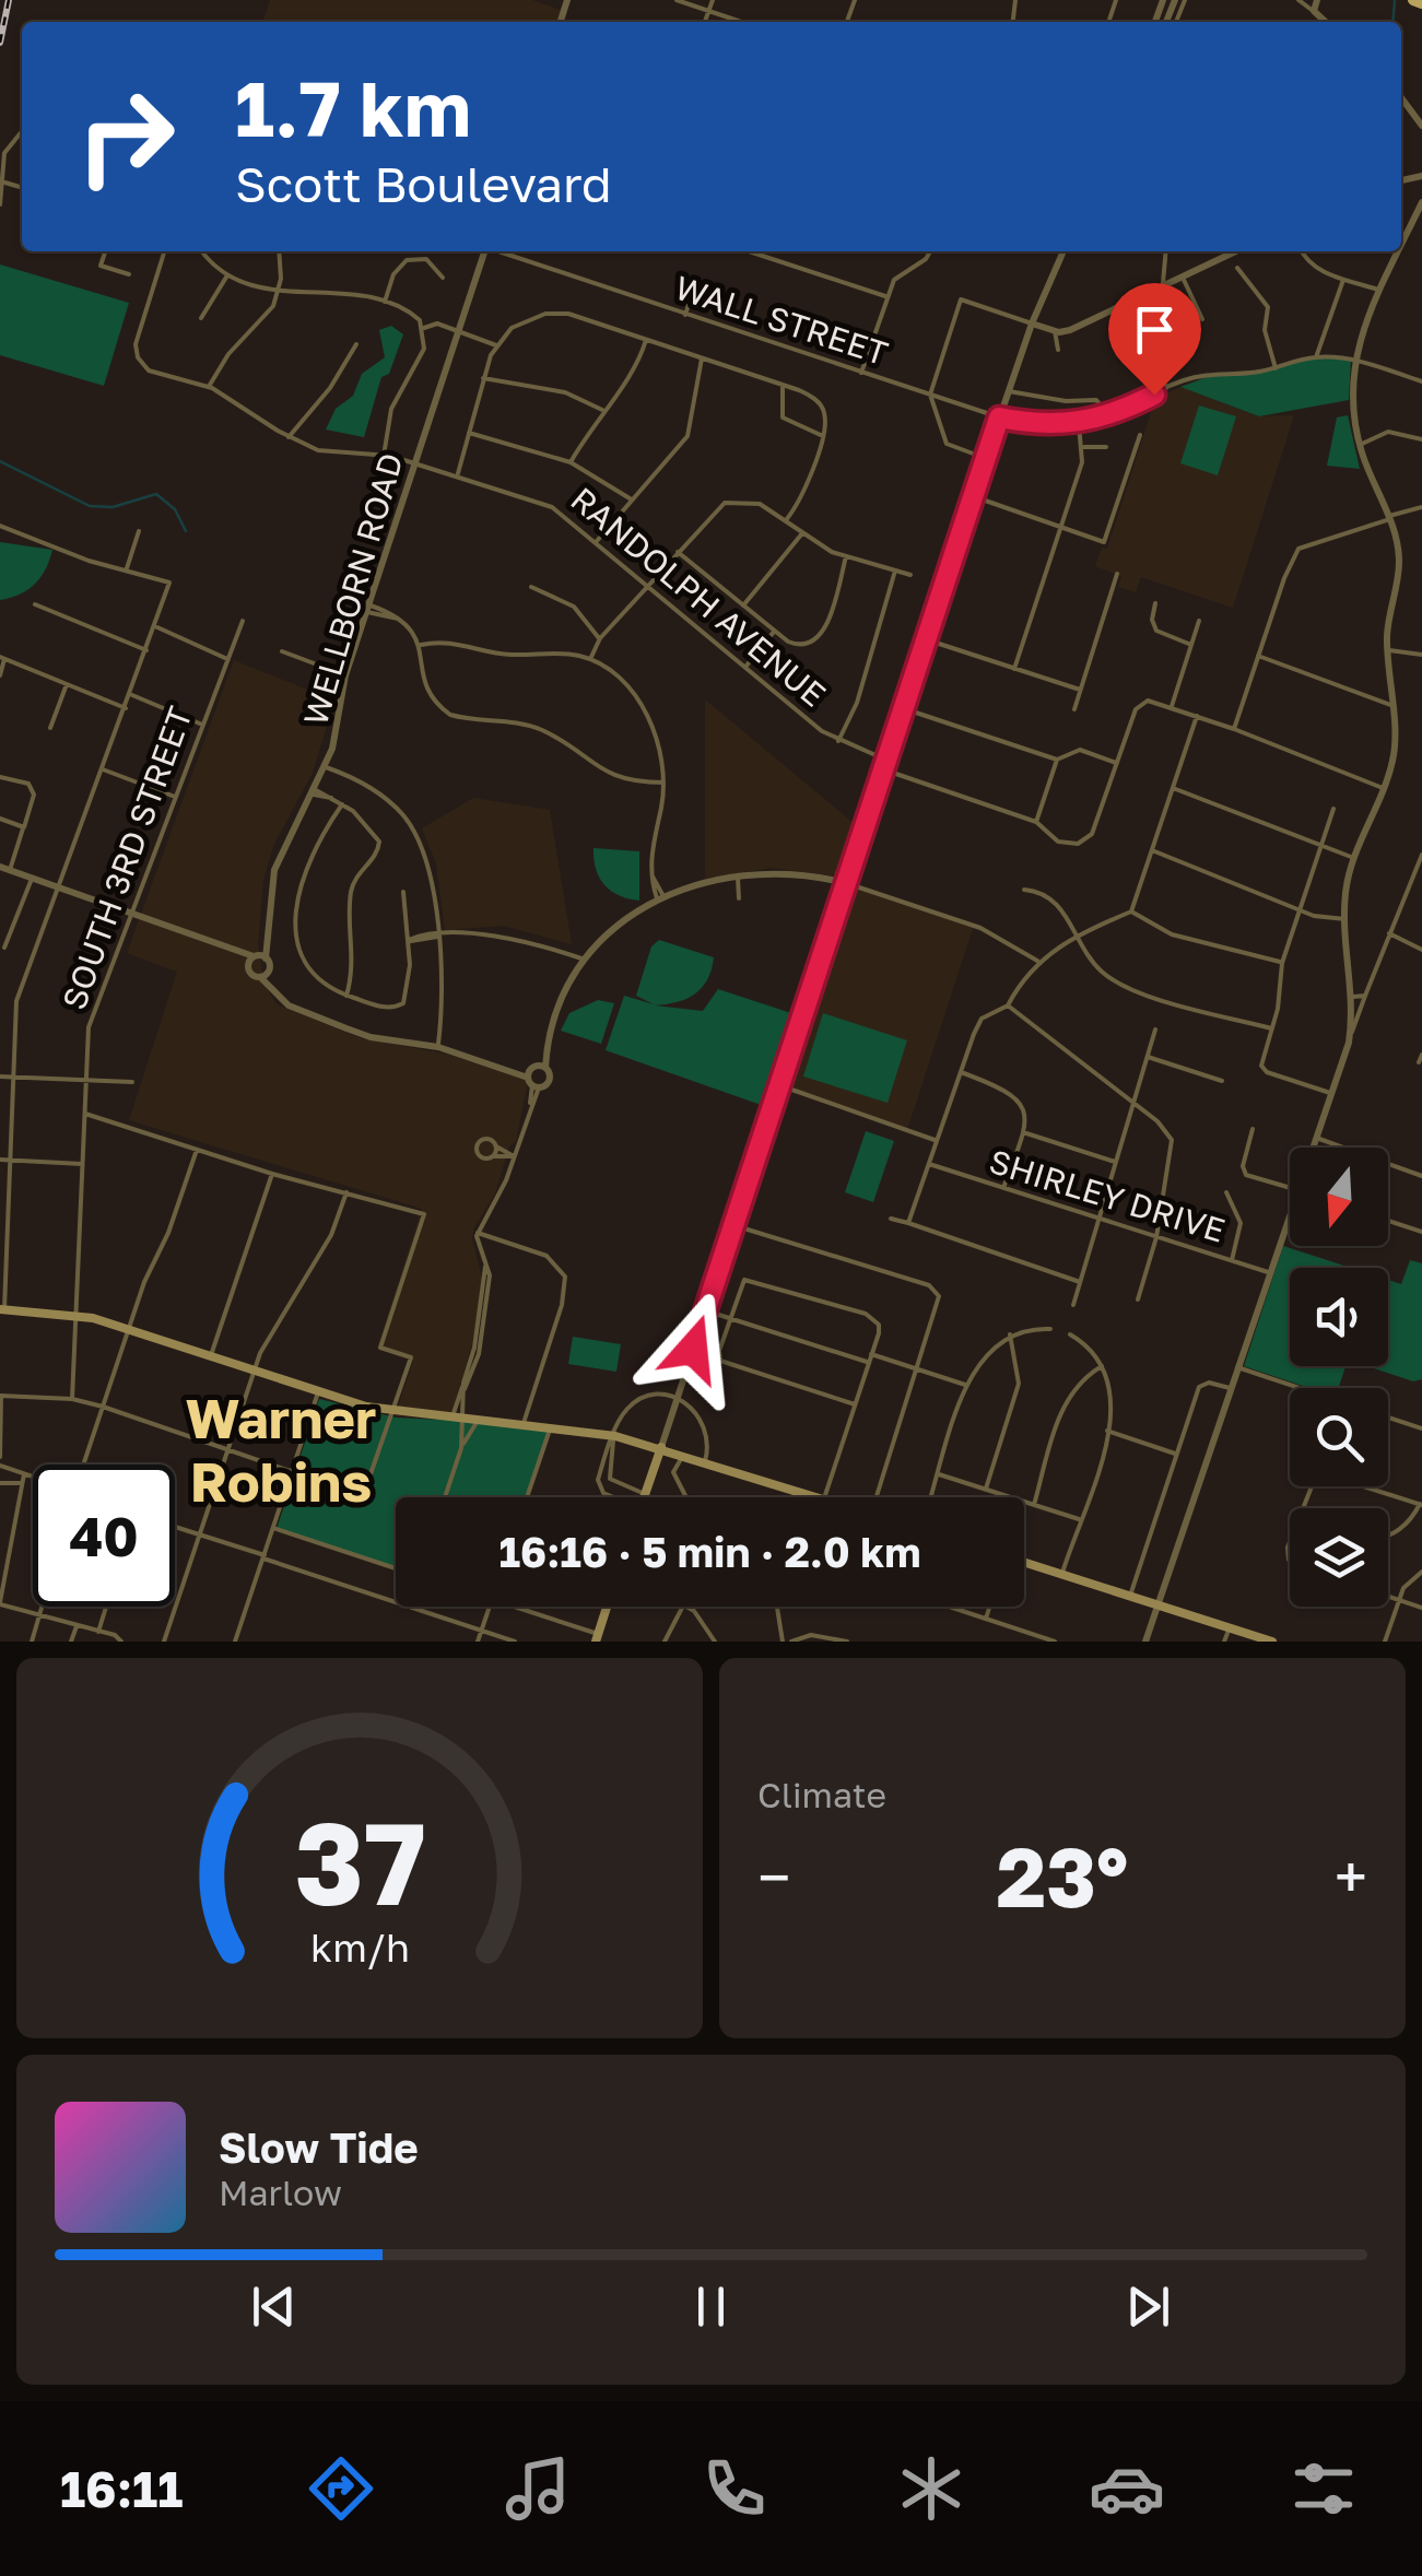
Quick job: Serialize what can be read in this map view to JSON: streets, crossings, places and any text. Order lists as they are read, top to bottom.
{
  "streets": {
    "street": [
      "WALL STREET",
      "WELLBORN ROAD",
      "RANDOLPH AVENUE",
      "SOUTH 3RD STREET",
      "SHIRLEY DRIVE"
    ]
  },
  "crossings": [
    ["WELLBORN ROAD", "RANDOLPH AVENUE"]
  ],
  "districts": ["Warner Robins"],
  "north": "bottom",
  "page": {
    "turn": ["1.7 km", "Scott Boulevard"],
    "limit": "40",
    "trip": "16:16 · 5 min · 2.0 km",
    "tile": "Climate",
    "heat": ["−", "23°", "+"],
    "song": ["Slow Tide", "Marlow"],
    "tabs": "16:11",
    "gauge": ["37", "km/h"]
  }
}
